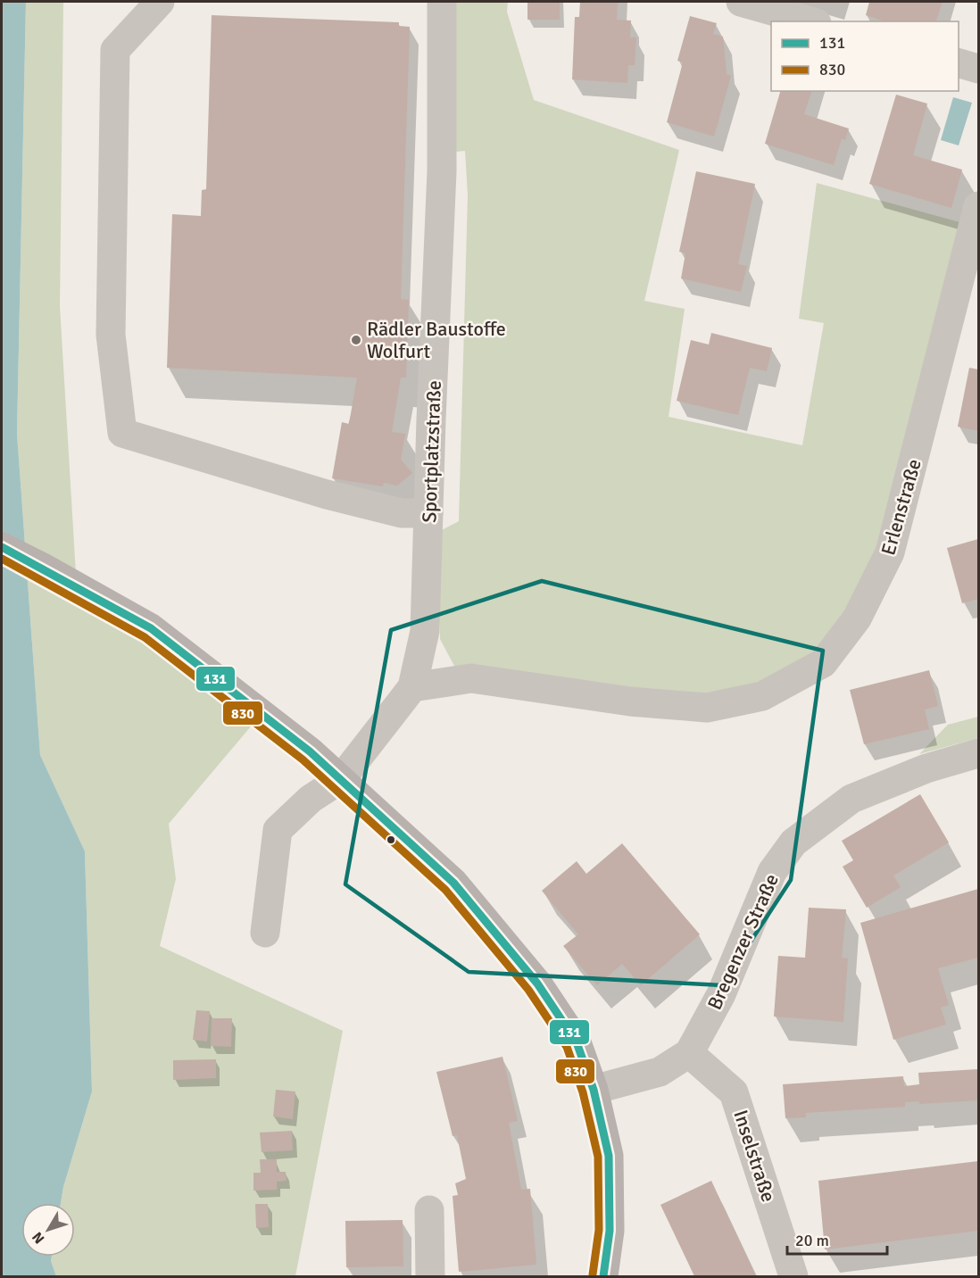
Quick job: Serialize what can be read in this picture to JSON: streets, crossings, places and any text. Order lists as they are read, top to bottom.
{
  "streets": {
    "street": [
      "Sportplatzstraße",
      "Erlenstraße",
      "Bregenzer Straße",
      "Inselstraße"
    ]
  },
  "crossings": [
    ["Sportplatzstraße", "Erlenstraße"],
    ["Bregenzer Straße", "Inselstraße"]
  ],
  "places": ["Rädler Baustoffe Wolfurt"],
  "lines": ["transit line 131", "transit line 830"],
  "legend": ["131", "830"],
  "scale_bar": "20 m",
  "north": "bottom left"
}
